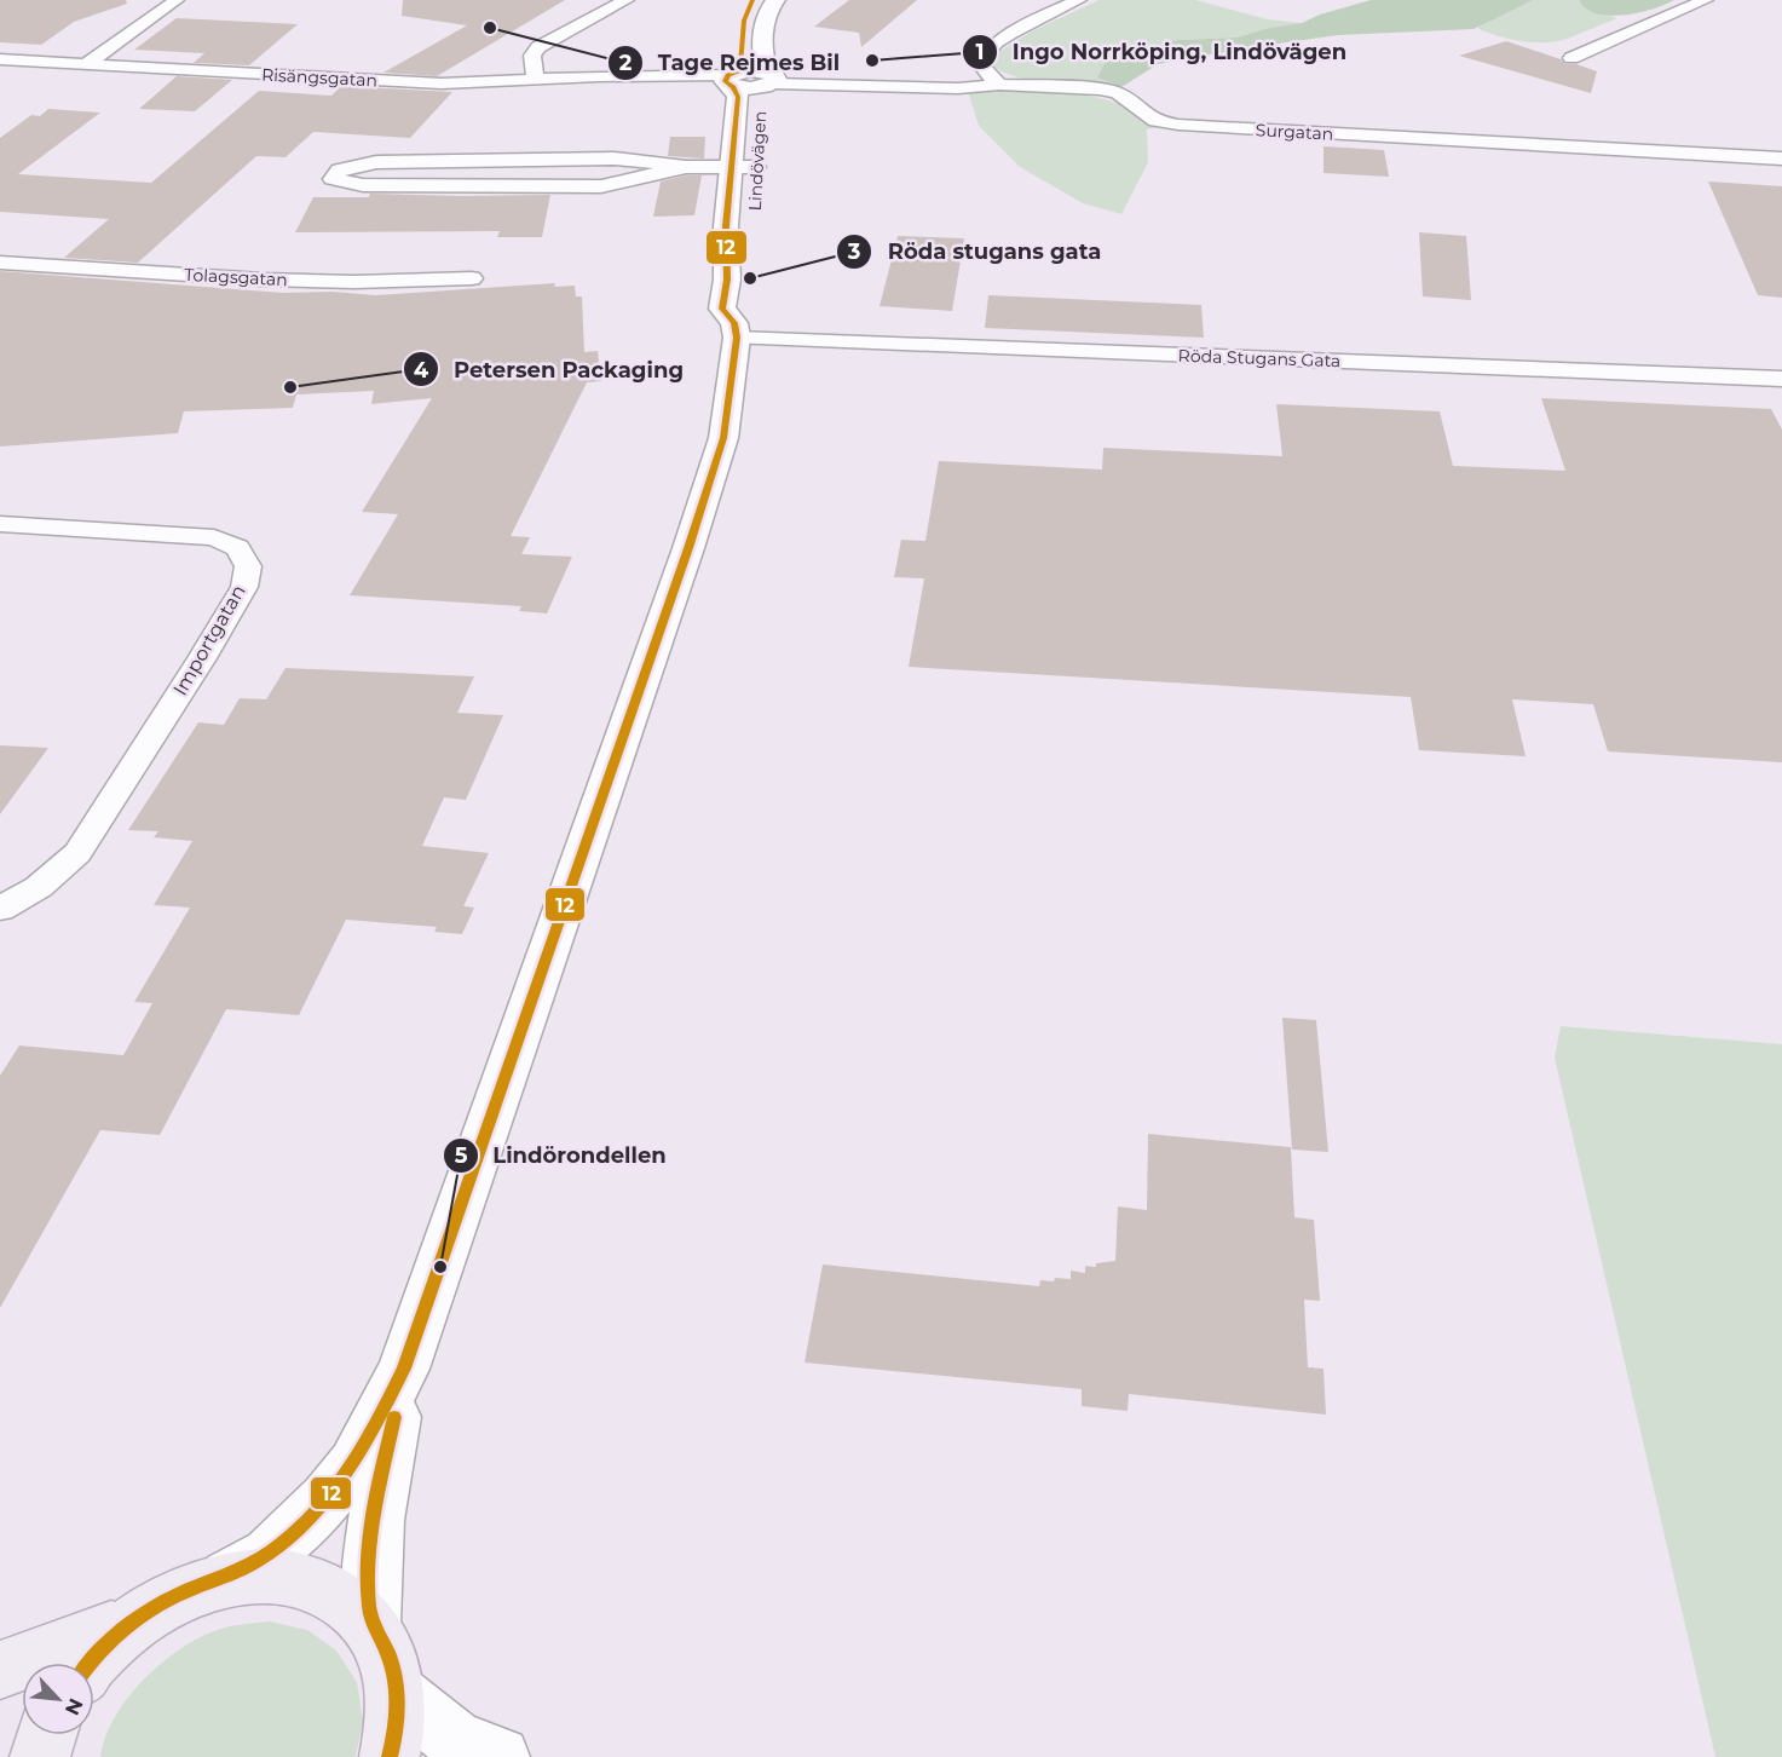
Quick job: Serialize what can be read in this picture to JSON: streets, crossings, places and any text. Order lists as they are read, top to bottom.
{
  "streets": {
    "main road": ["Lindövägen"],
    "street": [
      "Risängsgatan",
      "Surgatan",
      "Tolagsgatan",
      "Röda Stugans Gata",
      "Importgatan"
    ]
  },
  "crossings": [
    ["Risängsgatan", "Lindövägen"],
    ["Lindövägen", "Röda Stugans Gata"]
  ],
  "places": [
    "Tage Rejmes Bil",
    "Ingo Norrköping, Lindövägen",
    "Röda stugans gata",
    "Petersen Packaging",
    "Lindörondellen"
  ],
  "lines": ["transit line 12"],
  "north": "bottom right"
}
